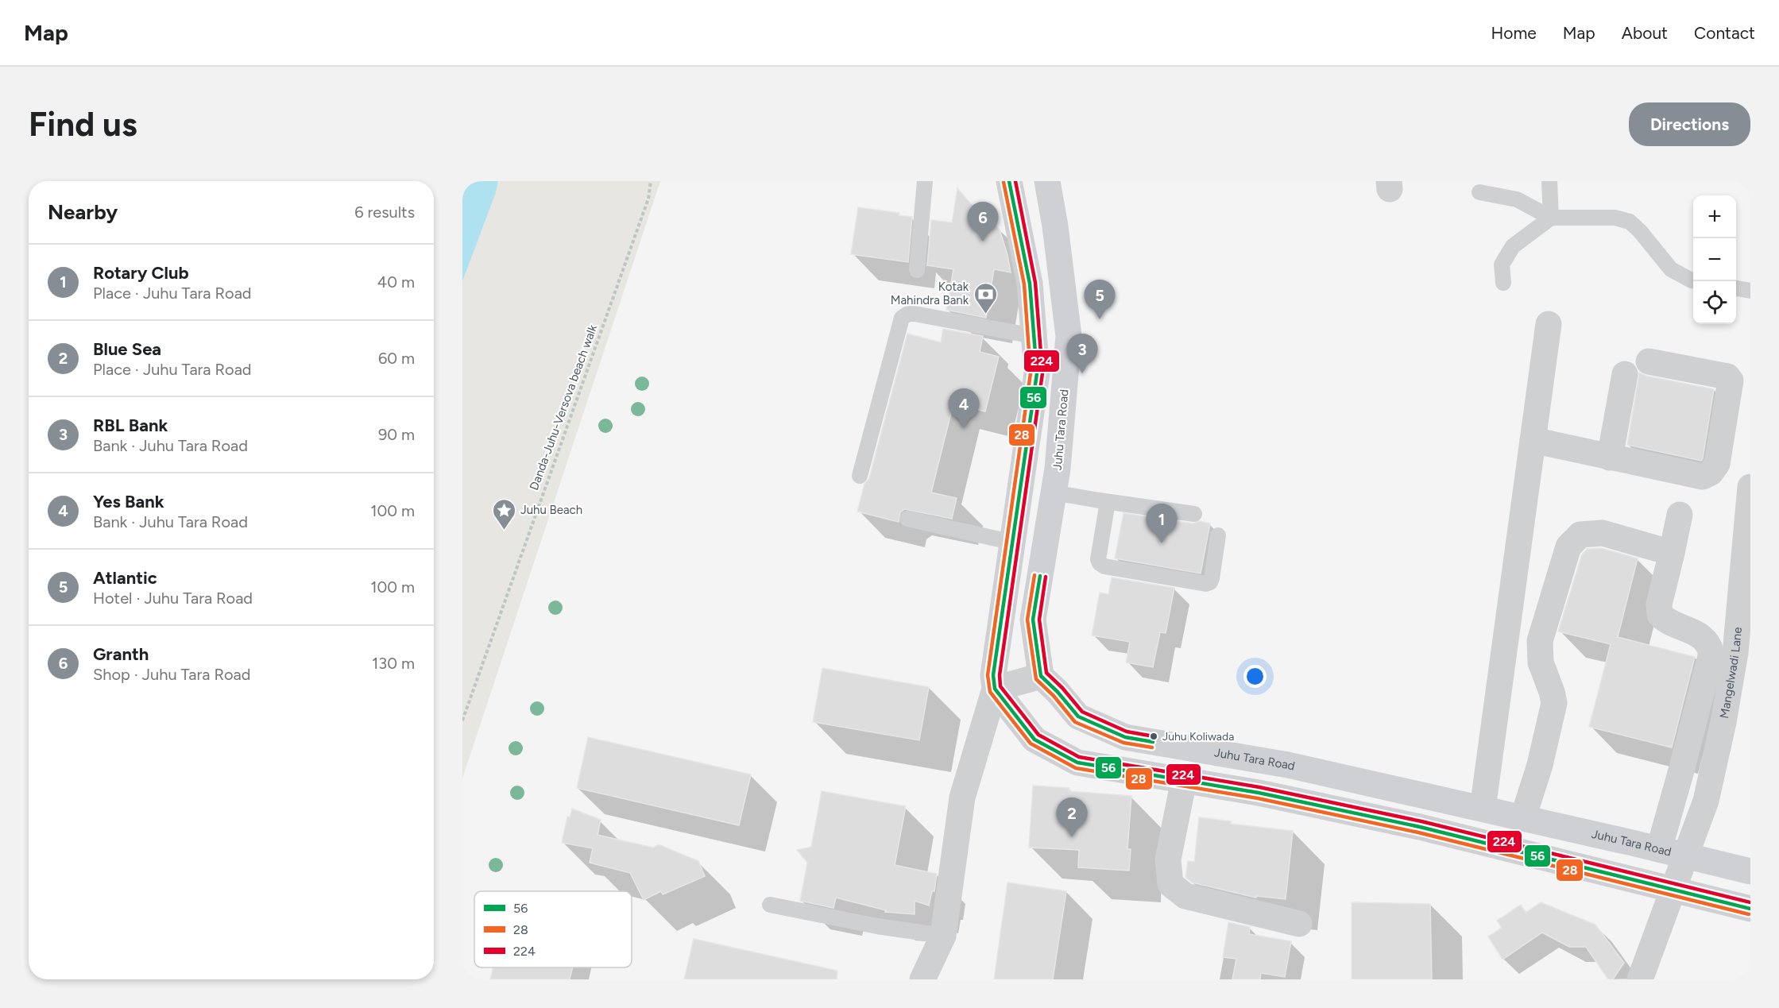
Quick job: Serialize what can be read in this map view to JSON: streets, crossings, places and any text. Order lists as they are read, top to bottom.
{
  "streets": {
    "main road": ["Juhu Tara Road"],
    "street": ["Mangelwadi Lane"],
    "path": ["Danda-Juhu-Versova beach walk"]
  },
  "crossings": [
    ["Juhu Tara Road", "Mangelwadi Lane"]
  ],
  "places": {
    "bank": ["Kotak Mahindra Bank"],
    "place": ["Juhu Beach"],
    "other": ["Juhu Koliwada"]
  },
  "lines": ["transit line 56", "transit line 224", "transit line 28"],
  "legend": ["56", "28", "224"],
  "page": {
    "header": "Map",
    "nav": [
      "Home",
      "Map",
      "About",
      "Contact"
    ],
    "buttons": "Directions",
    "title": "Find us",
    "heading": ["Nearby", "6 results"],
    "map_buttons": ["+", "−"],
    "pins": [
      "6",
      "5",
      "3",
      "4",
      "1",
      "2"
    ],
    "list": [
      {
        "mark": "1",
        "name": "Rotary Club",
        "note": "Place · Juhu Tara Road",
        "value": "40 m"
      },
      {
        "mark": "2",
        "name": "Blue Sea",
        "note": "Place · Juhu Tara Road",
        "value": "60 m"
      },
      {
        "mark": "3",
        "name": "RBL Bank",
        "note": "Bank · Juhu Tara Road",
        "value": "90 m"
      },
      {
        "mark": "4",
        "name": "Yes Bank",
        "note": "Bank · Juhu Tara Road",
        "value": "100 m"
      },
      {
        "mark": "5",
        "name": "Atlantic",
        "note": "Hotel · Juhu Tara Road",
        "value": "100 m"
      },
      {
        "mark": "6",
        "name": "Granth",
        "note": "Shop · Juhu Tara Road",
        "value": "130 m"
      }
    ]
  }
}
